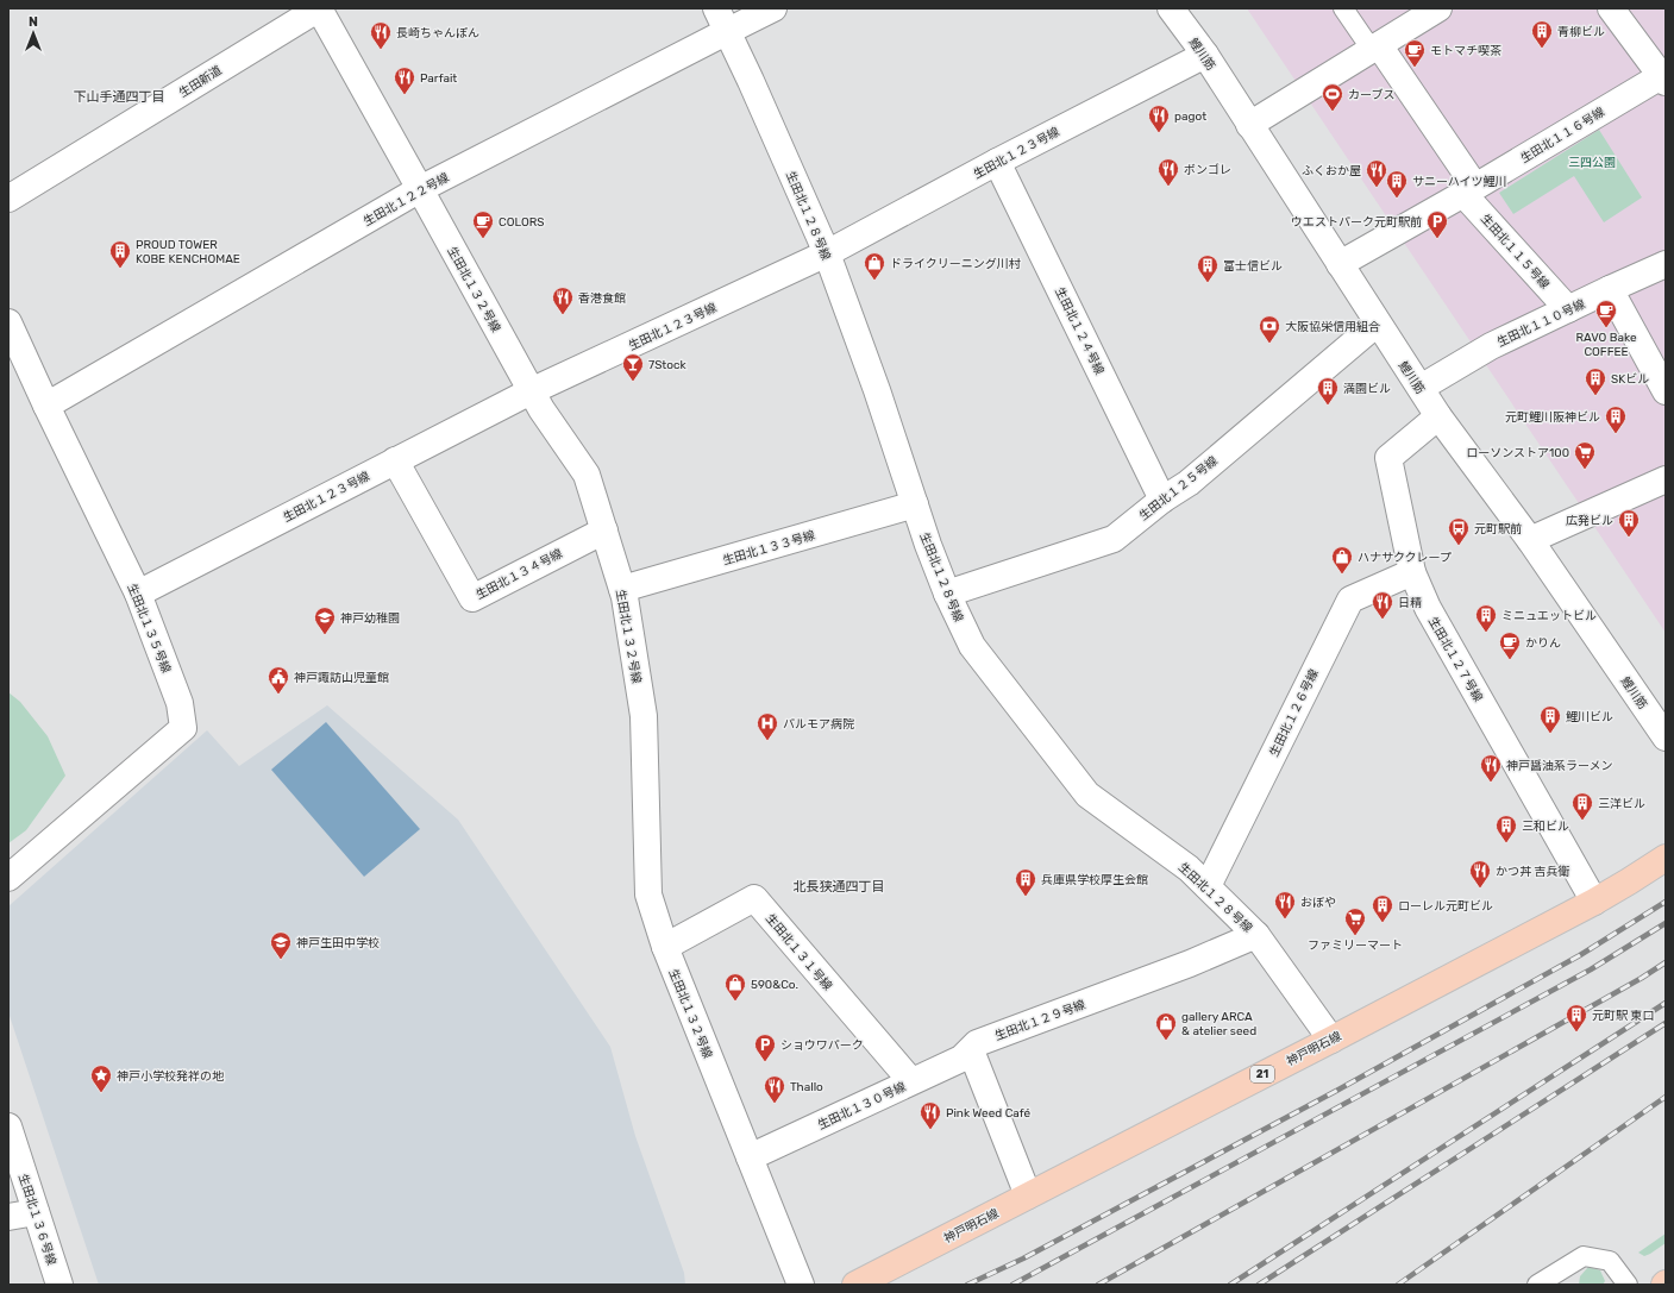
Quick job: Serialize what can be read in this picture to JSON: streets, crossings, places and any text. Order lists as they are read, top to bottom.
{
  "streets": {
    "main road": ["神戸明石線", "21"],
    "street": [
      "鯉川筋",
      "生田新道",
      "生田北１１６号線",
      "生田北１２３号線",
      "生田北１２２号線",
      "生田北１２８号線",
      "生田北１１５号線",
      "生田北１３２号線",
      "生田北１１０号線",
      "生田北１２４号線",
      "生田北１２５号線",
      "生田北１３３号線",
      "生田北１３４号線",
      "生田北１３５号線",
      "生田北１２７号線",
      "生田北１２６号線",
      "生田北１３１号線",
      "生田北１２９号線",
      "生田北１３０号線",
      "生田北１３６号線"
    ]
  },
  "crossings": [
    ["鯉川筋", "生田北１１６号線"],
    ["鯉川筋", "生田北１２３号線"],
    ["鯉川筋", "生田北１１０号線"],
    ["鯉川筋", "生田北１２５号線"],
    ["鯉川筋", "生田北１２７号線"],
    ["生田新道", "生田北１３２号線"],
    ["生田北１１６号線", "生田北１１５号線"],
    ["生田北１２３号線", "生田北１２８号線"],
    ["生田北１２３号線", "生田北１３２号線"],
    ["生田北１２３号線", "生田北１２４号線"],
    ["生田北１２３号線", "生田北１３４号線"],
    ["生田北１２３号線", "生田北１３５号線"],
    ["生田北１２２号線", "生田北１２８号線"],
    ["生田北１２２号線", "生田北１３２号線"],
    ["生田北１２２号線", "生田北１３５号線"],
    ["生田北１２８号線", "生田北１２５号線"],
    ["生田北１２８号線", "生田北１３３号線"],
    ["生田北１２８号線", "生田北１２６号線"],
    ["生田北１２８号線", "生田北１２９号線"],
    ["生田北１２８号線", "神戸明石線"],
    ["生田北１１５号線", "生田北１１０号線"],
    ["生田北１３２号線", "生田北１３３号線"],
    ["生田北１３２号線", "生田北１３４号線"],
    ["生田北１３２号線", "生田北１３１号線"],
    ["生田北１３２号線", "生田北１３０号線"],
    ["生田北１２４号線", "生田北１２５号線"],
    ["生田北１２７号線", "生田北１２６号線"],
    ["生田北１２７号線", "神戸明石線"],
    ["生田北１３１号線", "生田北１３０号線"],
    ["生田北１２９号線", "生田北１３０号線"]
  ],
  "districts": ["下山手通四丁目", "北長狭通四丁目"],
  "parks": ["三四公園"],
  "places": {
    "building": [
      "青柳ビル",
      "サニーハイツ鯉川",
      "PROUD TOWER KOBE KENCHOMAE",
      "富士信ビル",
      "SKビル",
      "満園ビル",
      "元町鯉川阪神ビル",
      "広発ビル",
      "ミニュエットビル",
      "鯉川ビル",
      "三洋ビル",
      "三和ビル",
      "兵庫県学校厚生会館",
      "ローレル元町ビル",
      "元町駅 東口"
    ],
    "restaurant": [
      "長崎ちゃんぽん",
      "Parfait",
      "pagot",
      "ボンゴレ",
      "ふくおか屋",
      "香港食館",
      "日精",
      "神戸醤油系ラーメン",
      "かつ丼 吉兵衛",
      "おぼや",
      "Thallo",
      "Pink Weed Café"
    ],
    "cafe": [
      "モトマチ喫茶",
      "COLORS",
      "RAVO Bake COFFEE",
      "かりん"
    ],
    "sports": ["カーブス"],
    "parking": ["ウエストパーク元町駅前", "ショウワパーク"],
    "shop": [
      "ドライクリーニング川村",
      "ハナサククレープ",
      "590&Co.",
      "gallery ARCA & atelier seed"
    ],
    "bank": ["大阪協栄信用組合"],
    "bar": ["7Stock"],
    "supermarket": ["ローソンストア100", "ファミリーマート"],
    "bus stop": ["元町駅前"],
    "school or university": ["神戸幼稚園", "神戸生田中学校"],
    "public building": ["神戸諏訪山児童館"],
    "hospital": ["パルモア病院"],
    "place": ["神戸小学校発祥の地"]
  },
  "north": "top"
}
